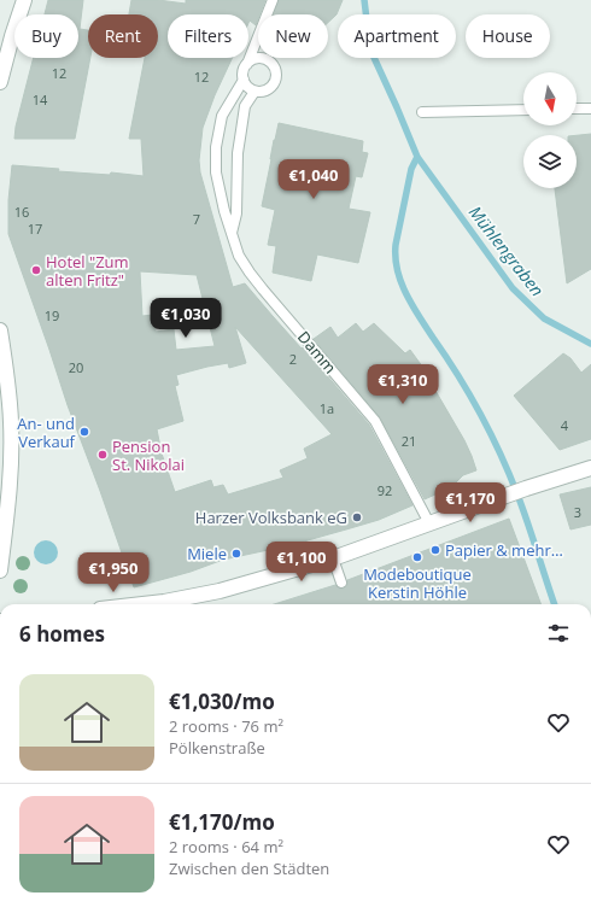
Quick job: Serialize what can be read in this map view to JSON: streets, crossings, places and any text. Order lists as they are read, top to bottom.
{
  "streets": {
    "lane": ["Damm"]
  },
  "water": ["Mühlengraben"],
  "places": [
    "Hotel \"Zum alten Fritz\"",
    "An- und Verkauf",
    "Pension St. Nikolai",
    "Harzer Volksbank eG",
    "Papier & mehr…",
    "Miele",
    "Modeboutique Kerstin Höhle"
  ],
  "house_numbers": [
    "12",
    "12",
    "14",
    "16",
    "7",
    "17",
    "19",
    "2",
    "20",
    "1a",
    "4",
    "21",
    "92",
    "3"
  ],
  "north": "bottom",
  "page": {
    "chip": [
      "Buy",
      "Rent",
      "Filters",
      "New",
      "Apartment",
      "House"
    ],
    "price": [
      "€1,040",
      "€1,030",
      "€1,310",
      "€1,170",
      "€1,100",
      "€1,950"
    ],
    "heading": "6 homes",
    "list": [
      {
        "name": "€1,030/mo",
        "note": "2 rooms · 76 m² · Pölkenstraße"
      },
      {
        "name": "€1,170/mo",
        "note": "2 rooms · 64 m² · Zwischen den Städten"
      }
    ]
  }
}
